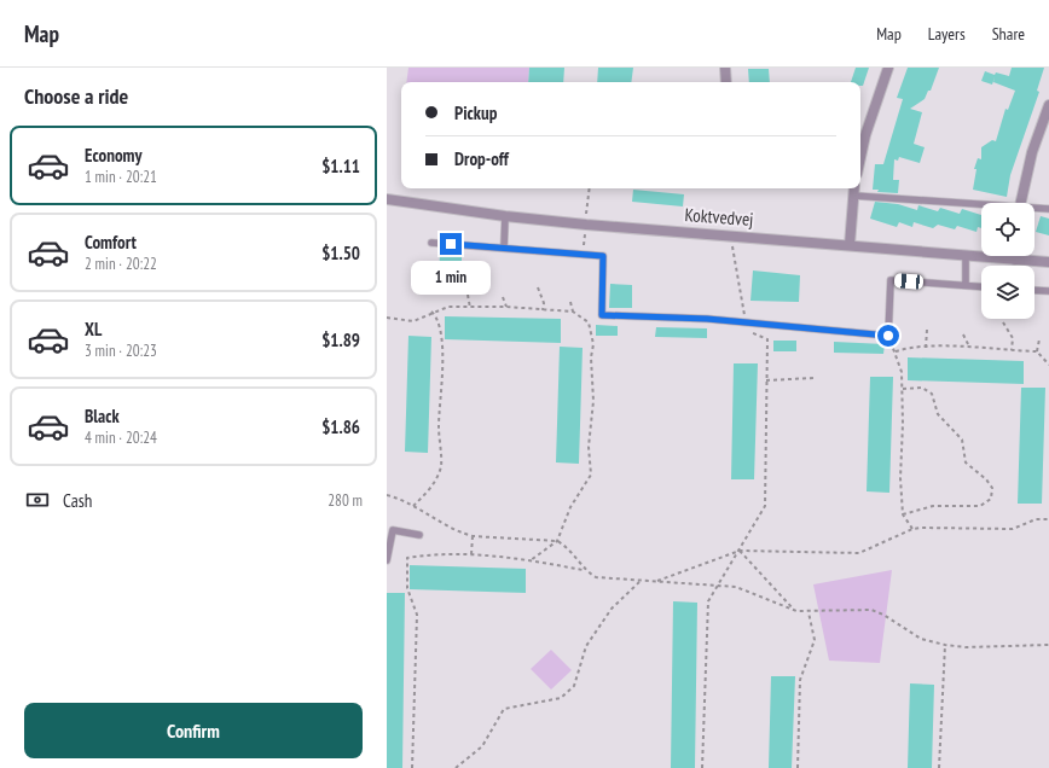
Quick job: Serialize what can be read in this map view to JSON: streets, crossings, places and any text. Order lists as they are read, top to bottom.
{
  "streets": {
    "street": ["Koktvedvej"]
  },
  "page": {
    "header": "Map",
    "nav": ["Map", "Layers", "Share"],
    "heading": "Choose a ride",
    "banner": ["Pickup", "Drop-off"],
    "list": [
      {
        "name": "Economy",
        "note": "1 min · 20:21",
        "value": "$1.11"
      },
      {
        "name": "Comfort",
        "note": "2 min · 20:22",
        "value": "$1.50"
      },
      {
        "name": "XL",
        "note": "3 min · 20:23",
        "value": "$1.89"
      },
      {
        "name": "Black",
        "note": "4 min · 20:24",
        "value": "$1.86"
      }
    ],
    "bubble": "1 min",
    "pay": ["Cash", "280 m"],
    "buttons": "Confirm"
  }
}
